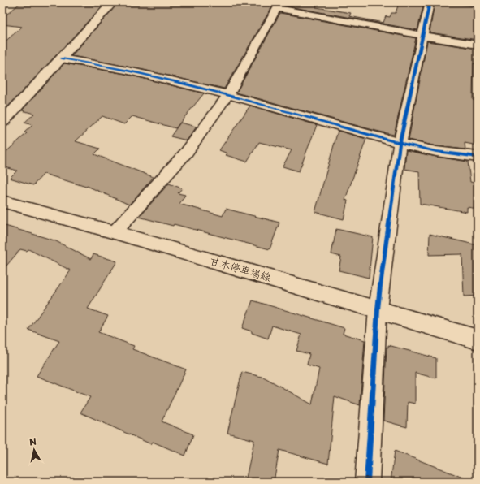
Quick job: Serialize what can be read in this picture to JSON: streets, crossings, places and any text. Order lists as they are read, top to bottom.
{
  "streets": {
    "main road": ["甘木停車場線"]
  },
  "north": "top"
}
